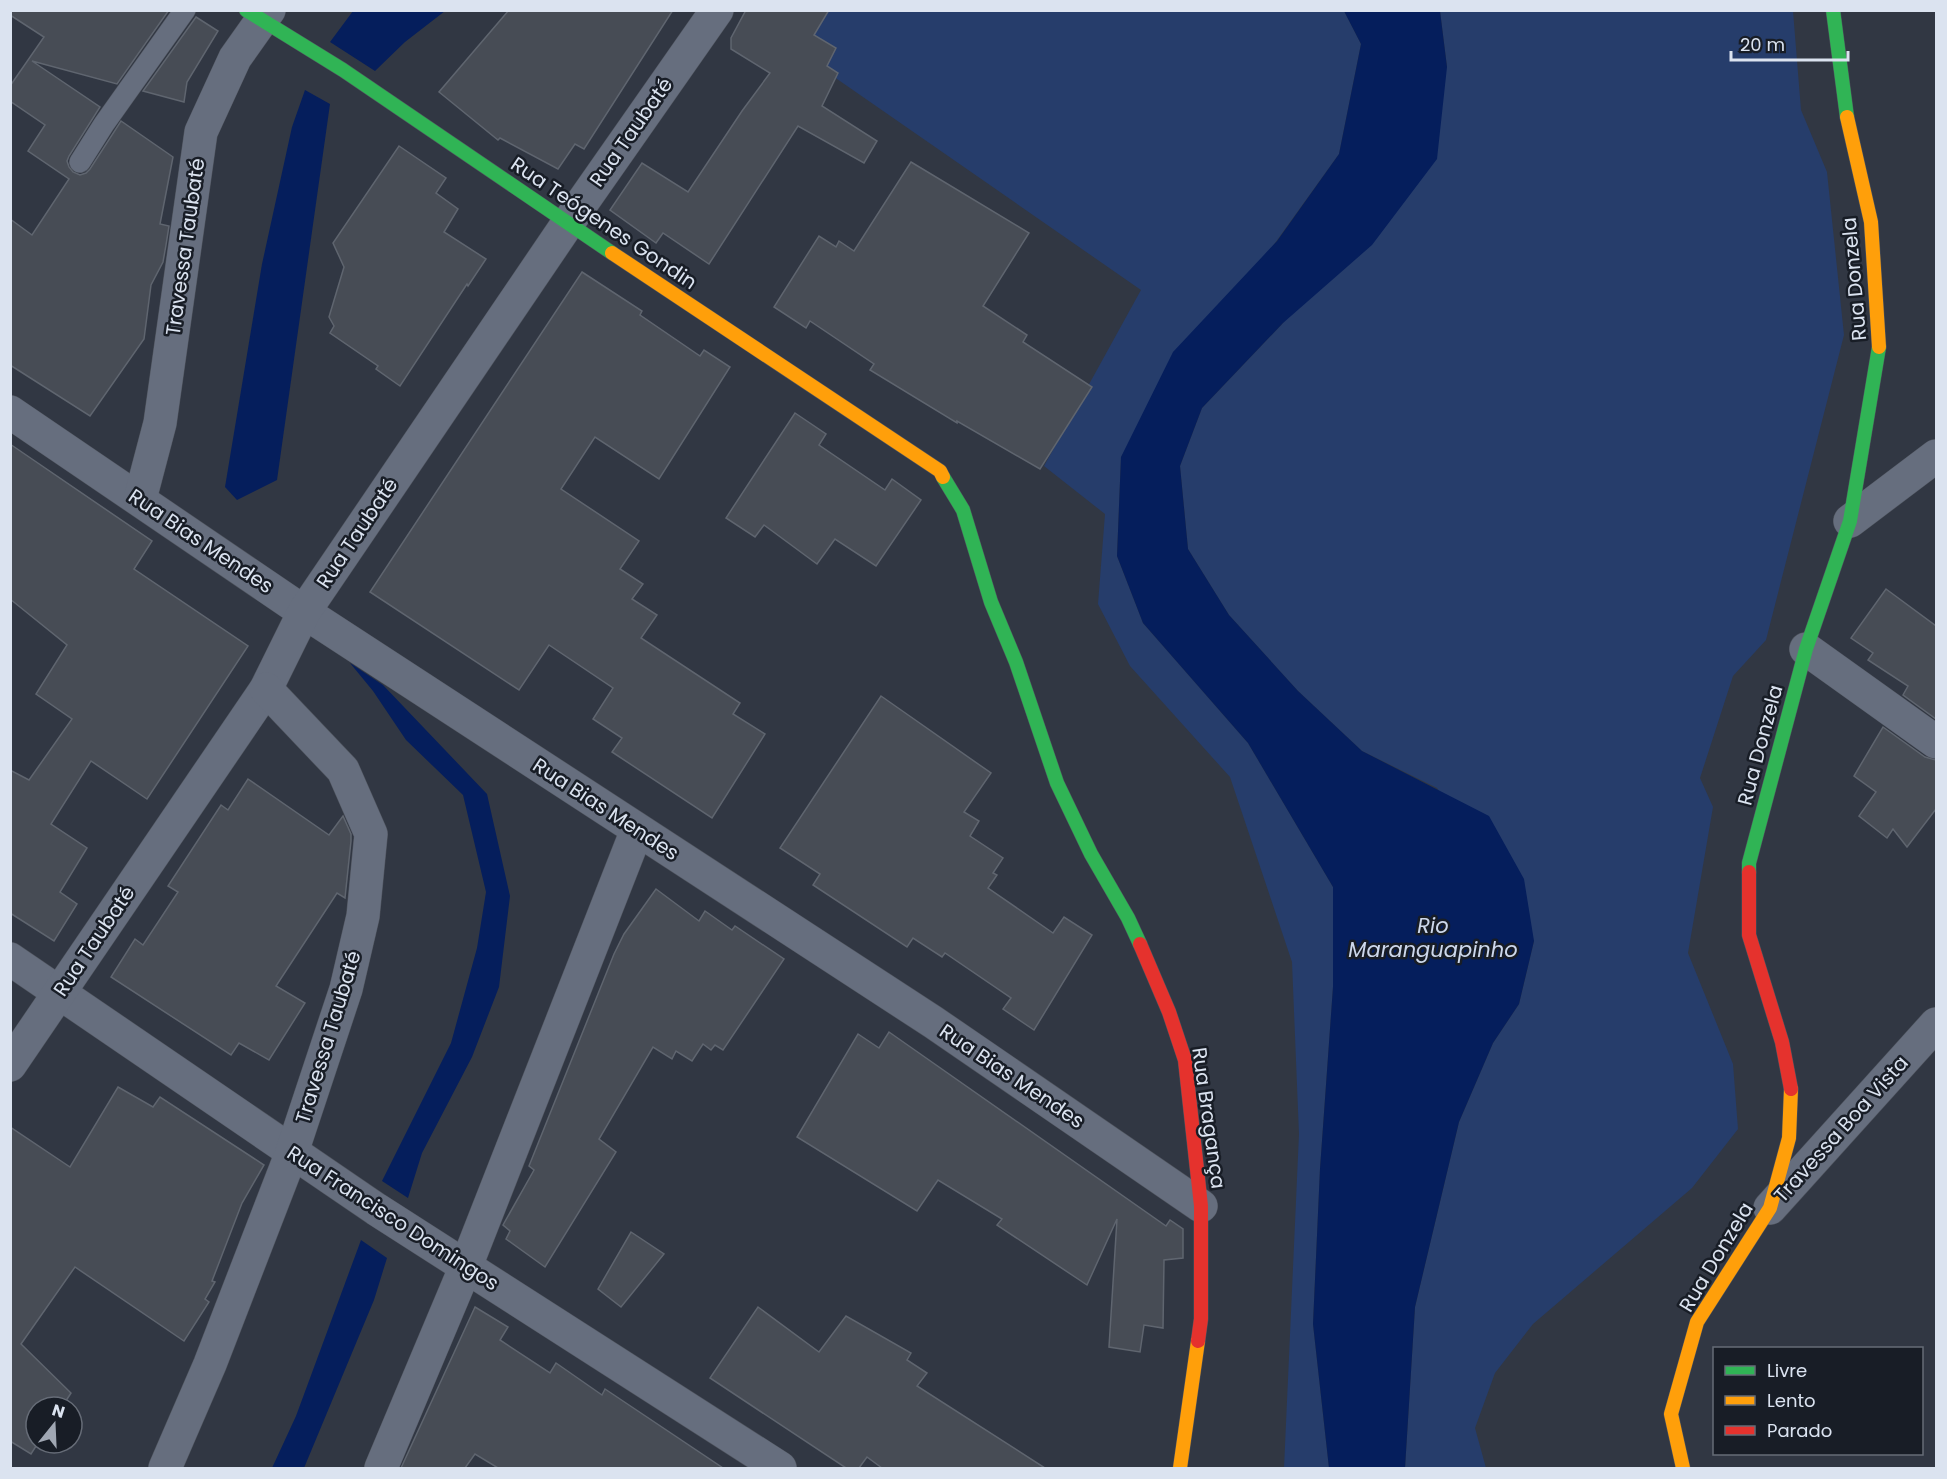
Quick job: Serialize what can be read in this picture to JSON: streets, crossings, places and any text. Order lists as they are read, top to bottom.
{
  "streets": {
    "street": [
      "Rua Taubaté",
      "Rua Teógenes Gondin",
      "Travessa Taubaté",
      "Rua Donzela",
      "Rua Bias Mendes",
      "Rua Bragança",
      "Travessa Boa Vista",
      "Rua Francisco Domingos"
    ]
  },
  "crossings": [
    ["Rua Taubaté", "Rua Teógenes Gondin"],
    ["Rua Taubaté", "Travessa Taubaté"],
    ["Rua Taubaté", "Rua Bias Mendes"],
    ["Rua Taubaté", "Rua Francisco Domingos"],
    ["Rua Teógenes Gondin", "Travessa Taubaté"],
    ["Rua Teógenes Gondin", "Rua Bragança"],
    ["Travessa Taubaté", "Rua Bias Mendes"],
    ["Travessa Taubaté", "Rua Francisco Domingos"],
    ["Rua Donzela", "Travessa Boa Vista"],
    ["Rua Bias Mendes", "Rua Bragança"]
  ],
  "water": ["Rio Maranguapinho"],
  "legend": ["Livre", "Lento", "Parado"],
  "scale_bar": "20 m",
  "north": "top"
}
